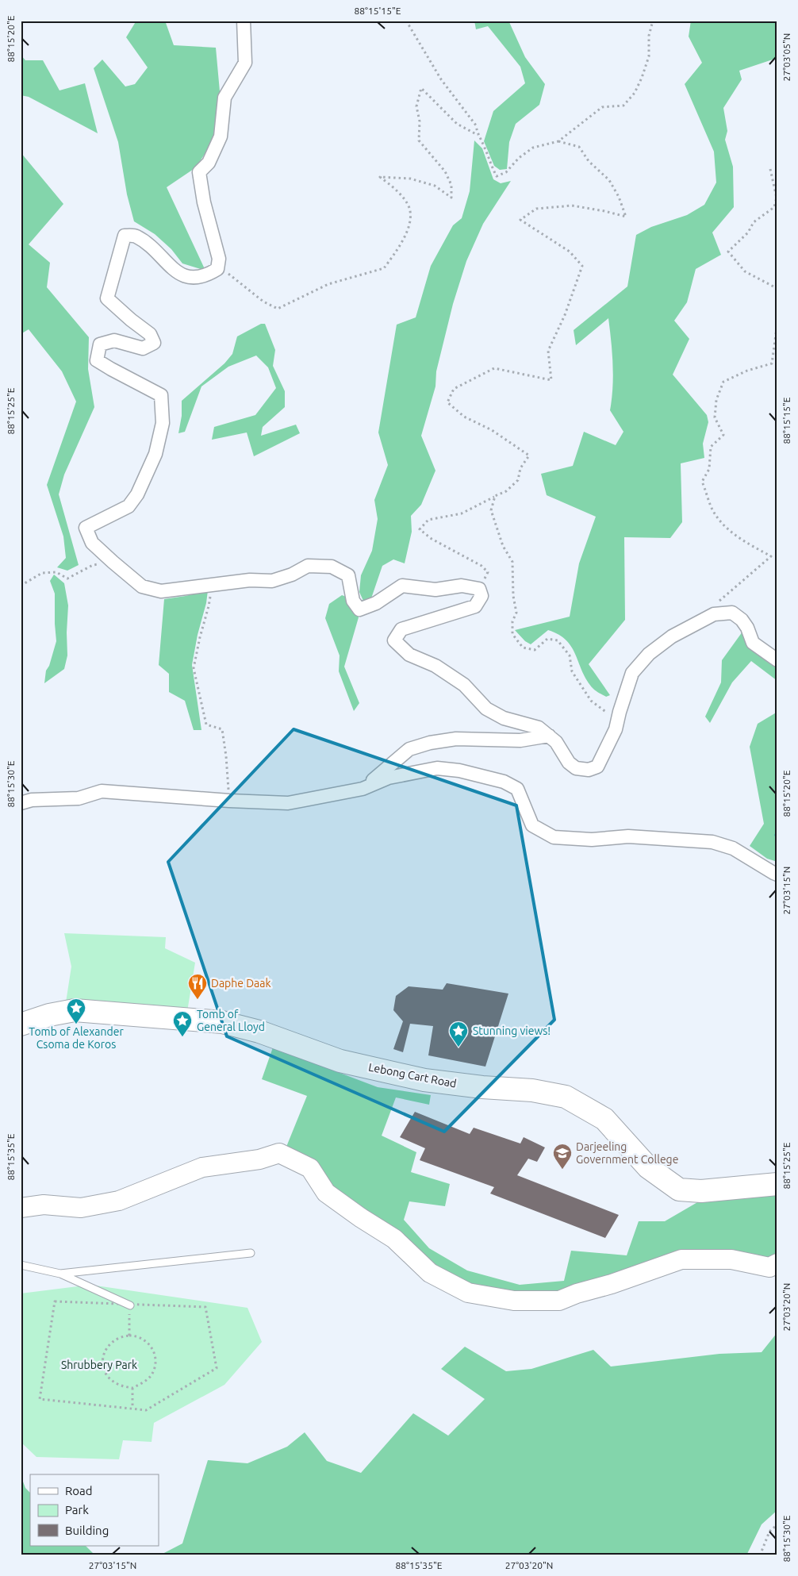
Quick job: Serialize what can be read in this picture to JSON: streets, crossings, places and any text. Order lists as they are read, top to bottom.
{
  "streets": {
    "highway": ["Lebong Cart Road"]
  },
  "parks": ["Shrubbery Park"],
  "places": {
    "restaurant": ["Daphe Daak"],
    "place": ["Tomb of Alexander Csoma de Koros", "Tomb of General Lloyd", "Stunning views!"],
    "school or university": ["Darjeeling Government College"]
  },
  "legend": ["Road", "Park", "Building"],
  "coordinates": [
    "88°15'15\"E",
    "88°15'20\"E",
    "27°03'05\"N",
    "88°15'25\"E",
    "88°15'30\"E",
    "27°03'15\"N",
    "88°15'35\"E",
    "27°03'20\"N"
  ]
}
